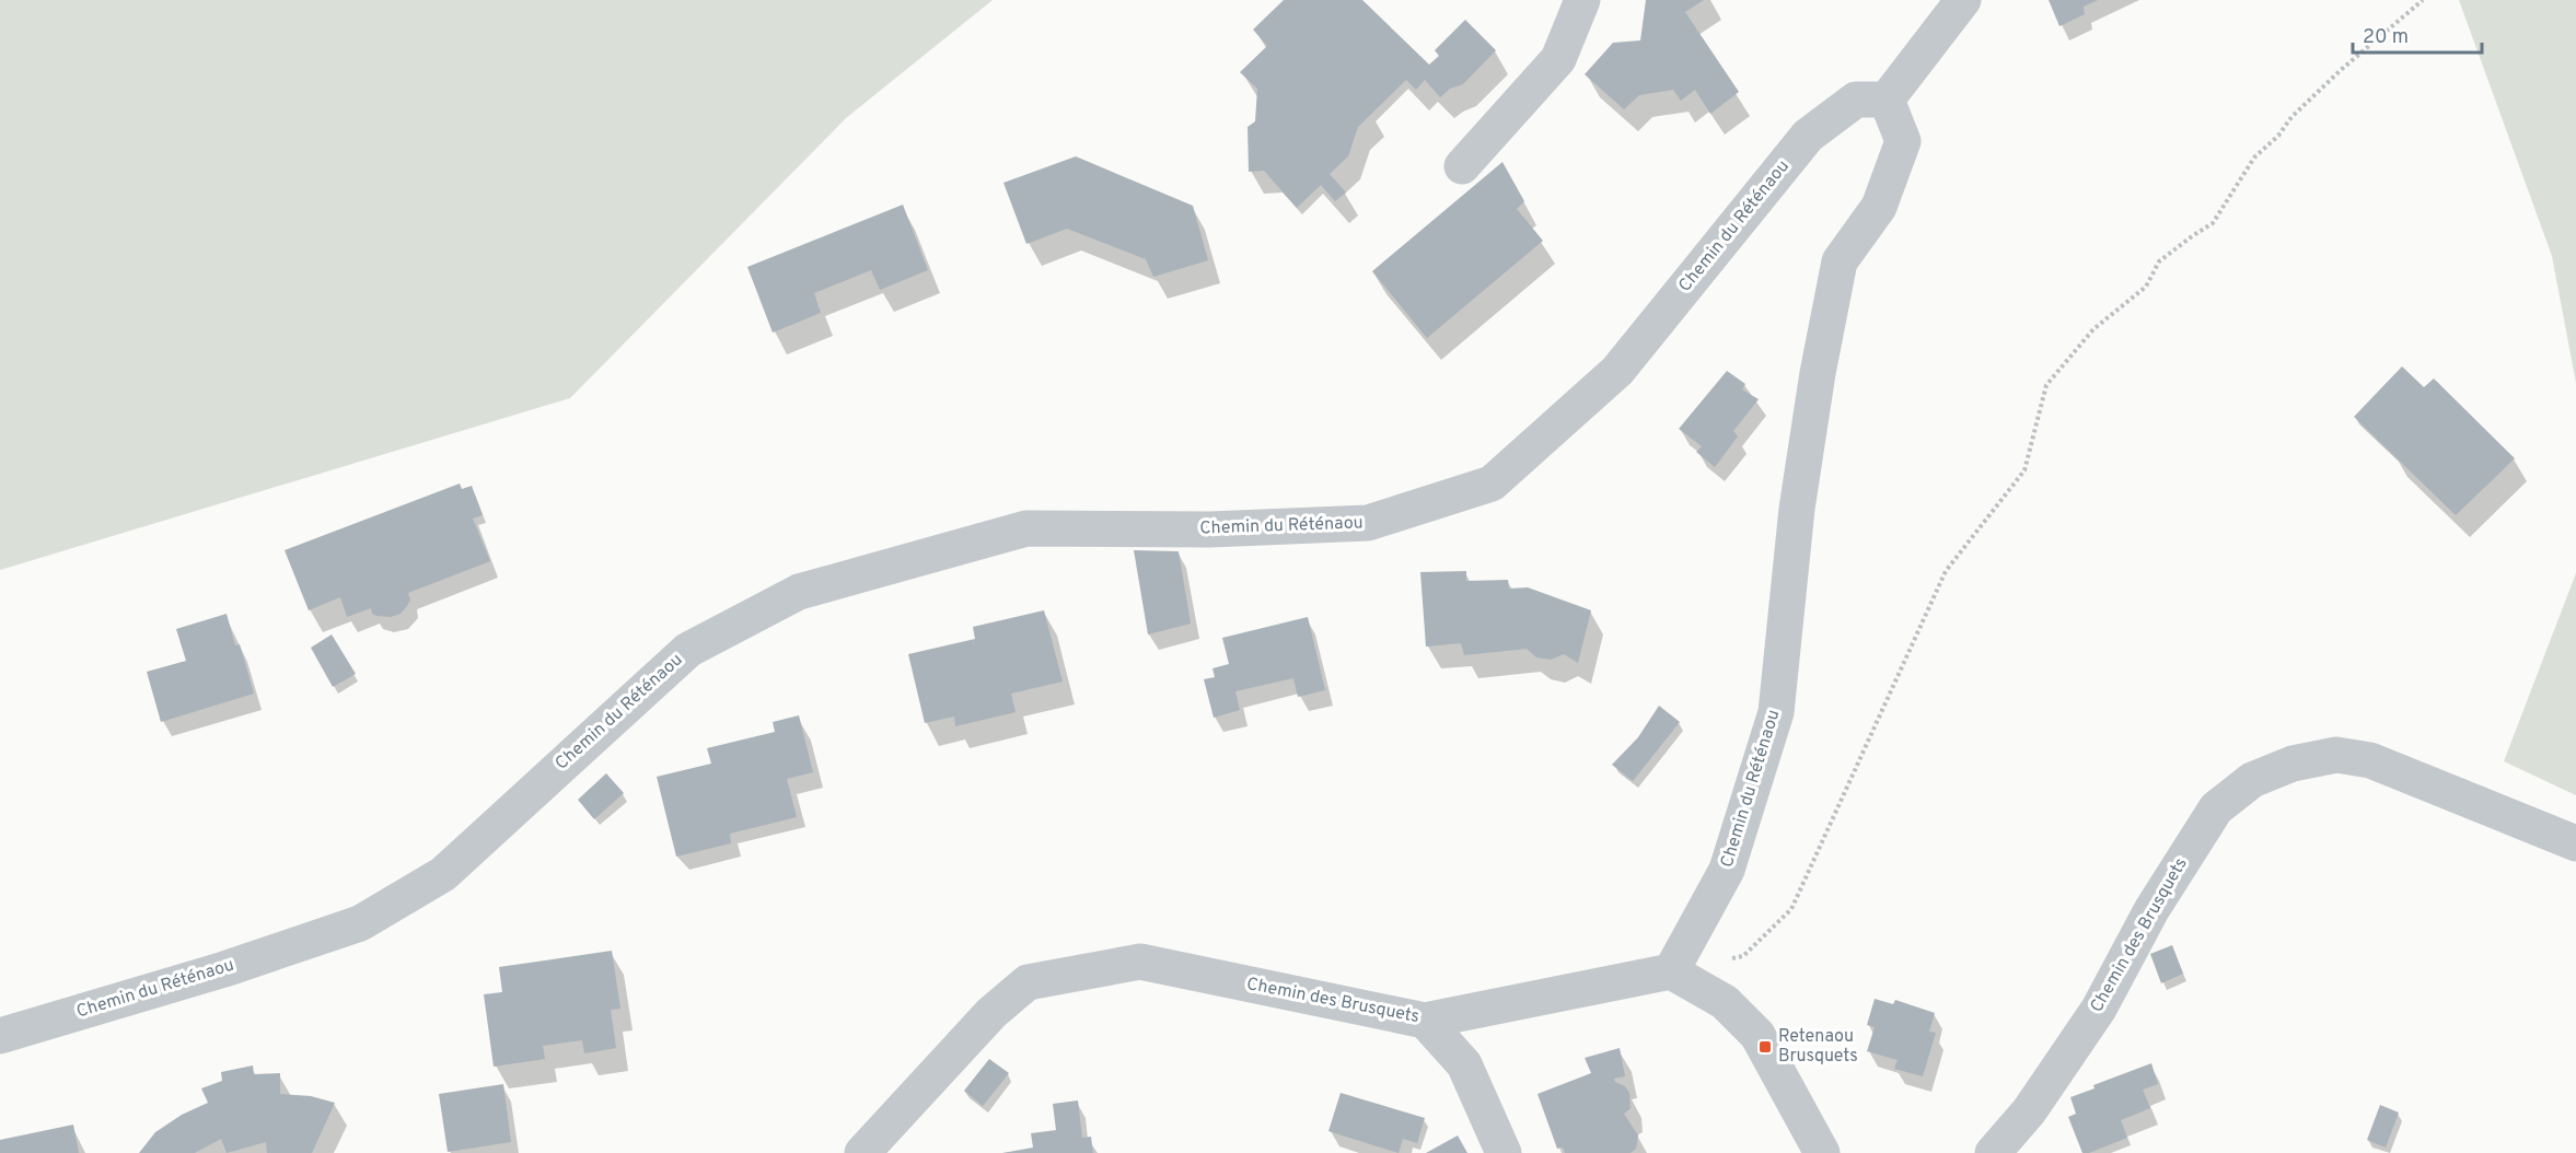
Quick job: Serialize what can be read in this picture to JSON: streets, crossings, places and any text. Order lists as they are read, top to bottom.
{
  "streets": {
    "street": ["Chemin du Réténaou", "Chemin des Brusquets"]
  },
  "crossings": [
    ["Chemin du Réténaou", "Chemin des Brusquets"]
  ],
  "places": {
    "transit": ["Retenaou Brusquets"]
  },
  "scale_bar": "20 m"
}
